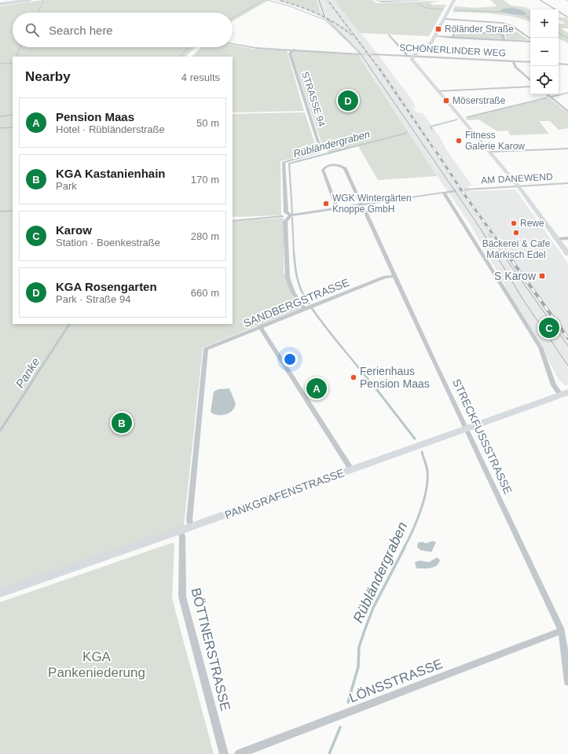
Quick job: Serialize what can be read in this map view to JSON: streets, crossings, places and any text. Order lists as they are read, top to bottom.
{
  "streets": {
    "street": [
      "SCHÖNERLINDER WEG",
      "STRASSE 94",
      "AM DANEWEND",
      "SANDBERGSTRASSE",
      "STRECKFUSSSTRASSE",
      "PANKGRAFENSTRASSE",
      "BÖTTNERSTRASSE",
      "LÖNSSTRASSE"
    ]
  },
  "crossings": [
    ["SANDBERGSTRASSE", "STRECKFUSSSTRASSE"],
    ["SANDBERGSTRASSE", "PANKGRAFENSTRASSE"],
    ["STRECKFUSSSTRASSE", "PANKGRAFENSTRASSE"],
    ["STRECKFUSSSTRASSE", "LÖNSSTRASSE"],
    ["PANKGRAFENSTRASSE", "BÖTTNERSTRASSE"]
  ],
  "water": ["Rübländergraben", "Panke"],
  "parks": ["KGA Pankeniederung"],
  "places": {
    "transit": ["Röländer Straße", "Möserstraße", "S Karow"],
    "other": [
      "Fitness Galerie Karow",
      "WGK Wintergärten Knoppe GmbH",
      "Rewe",
      "Bäckerei & Cafe Märkisch Edel",
      "Ferienhaus Pension Maas"
    ]
  },
  "page": {
    "map_buttons": ["+", "−"],
    "search": "Search here",
    "heading": ["Nearby", "4 results"],
    "pins": [
      "D",
      "C",
      "A",
      "B"
    ],
    "list": [
      {
        "mark": "A",
        "name": "Pension Maas",
        "note": "Hotel · Rübländerstraße",
        "value": "50 m"
      },
      {
        "mark": "B",
        "name": "KGA Kastanienhain",
        "note": "Park",
        "value": "170 m"
      },
      {
        "mark": "C",
        "name": "Karow",
        "note": "Station · Boenkestraße",
        "value": "280 m"
      },
      {
        "mark": "D",
        "name": "KGA Rosengarten",
        "note": "Park · Straße 94",
        "value": "660 m"
      }
    ]
  }
}
